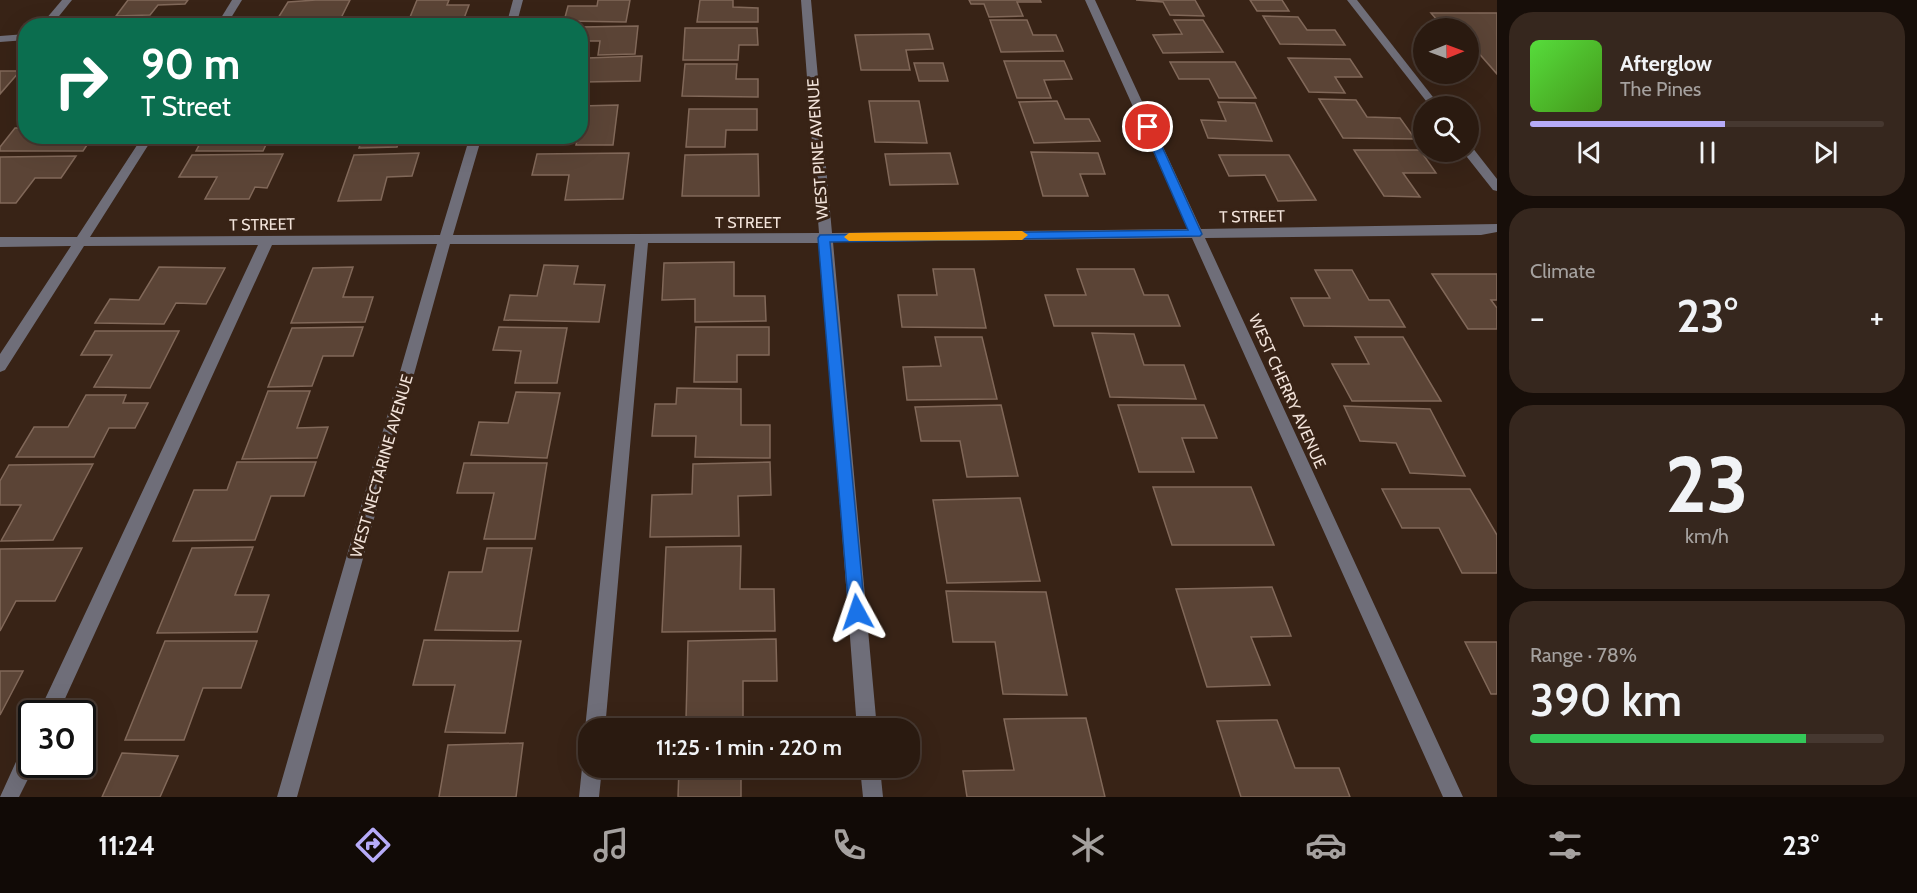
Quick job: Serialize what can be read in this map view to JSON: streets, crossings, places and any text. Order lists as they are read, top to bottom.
{
  "streets": {
    "street": [
      "WEST PINE AVENUE",
      "T STREET",
      "WEST CHERRY AVENUE",
      "WEST NECTARINE AVENUE"
    ]
  },
  "crossings": [
    ["WEST PINE AVENUE", "T STREET"],
    ["T STREET", "WEST CHERRY AVENUE"],
    ["T STREET", "WEST NECTARINE AVENUE"]
  ],
  "north": "right",
  "page": {
    "turn": ["90 m", "T Street"],
    "song": ["Afterglow", "The Pines"],
    "tile": [
      "Climate",
      ["23", "km/h"],
      ["Range · 78%", "390 km"]
    ],
    "heat": ["−", "23°", "+"],
    "limit": "30",
    "trip": "11:25 · 1 min · 220 m",
    "tabs": ["11:24", "23°"]
  }
}
